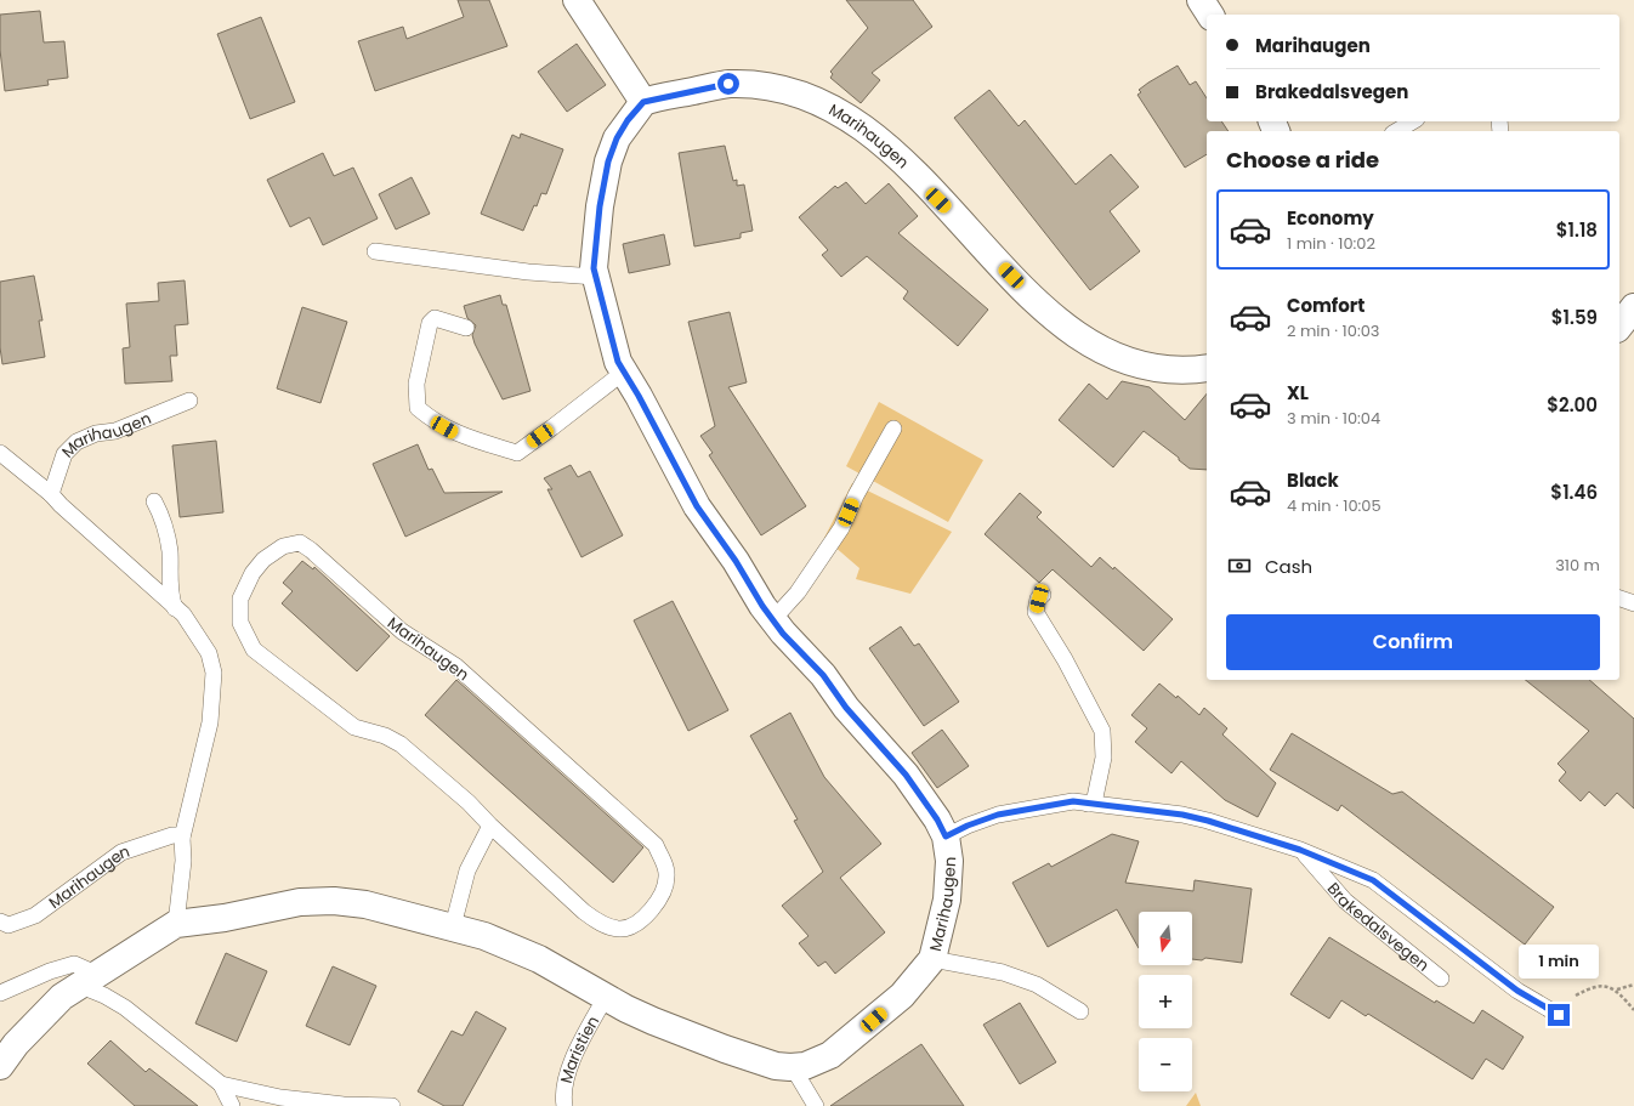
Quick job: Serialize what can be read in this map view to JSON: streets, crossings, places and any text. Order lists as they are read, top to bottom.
{
  "streets": {
    "street": ["Marihaugen"],
    "lane": ["Brakedalsvegen", "Maristien"]
  },
  "crossings": [
    ["Marihaugen", "Brakedalsvegen"],
    ["Marihaugen", "Maristien"]
  ],
  "north": "bottom",
  "page": {
    "banner": ["Marihaugen", "Brakedalsvegen"],
    "heading": "Choose a ride",
    "list": [
      {
        "name": "Economy",
        "note": "1 min · 10:02",
        "value": "$1.18"
      },
      {
        "name": "Comfort",
        "note": "2 min · 10:03",
        "value": "$1.59"
      },
      {
        "name": "XL",
        "note": "3 min · 10:04",
        "value": "$2.00"
      },
      {
        "name": "Black",
        "note": "4 min · 10:05",
        "value": "$1.46"
      }
    ],
    "pay": ["Cash", "310 m"],
    "buttons": "Confirm",
    "map_buttons": ["+", "−"],
    "bubble": "1 min"
  }
}
